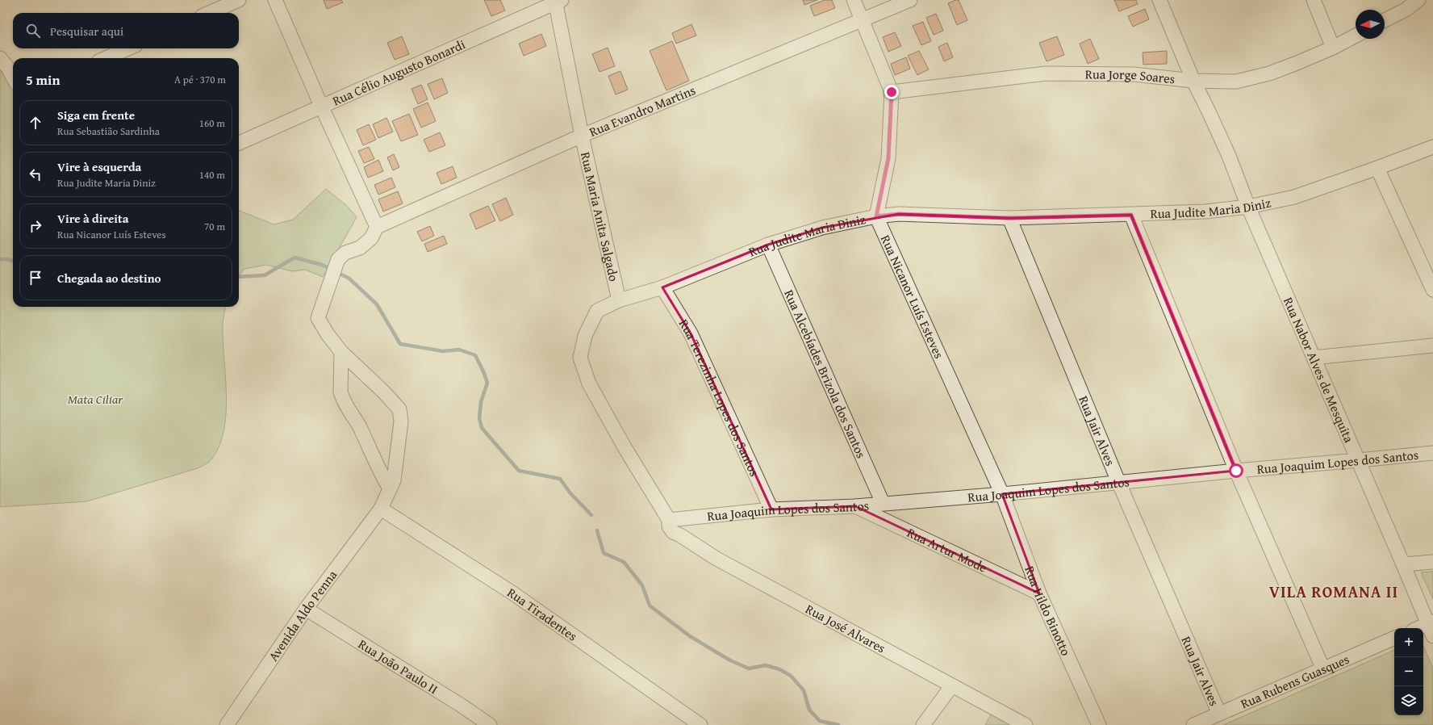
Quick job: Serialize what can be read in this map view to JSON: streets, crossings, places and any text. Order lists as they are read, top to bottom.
{
  "streets": {
    "street": [
      "Rua Célio Augusto Bonardi",
      "Rua Jorge Soares",
      "Rua Evandro Martins",
      "Rua Judite Maria Diniz",
      "Rua Maria Anita Salgado",
      "Rua Nicanor Luís Esteves",
      "Rua Nabor Alves de Mesquita",
      "Rua Alcebíades Brizola dos Santos",
      "Rua Terezinha Lopes dos Santos",
      "Rua Jair Alves",
      "Rua Joaquim Lopes dos Santos",
      "Rua Artur Mode",
      "Rua Hildo Binotto",
      "Rua Tiradentes",
      "Avenida Aldo Penna",
      "Rua José Alvares",
      "Rua João Paulo II",
      "Rua Rubens Guasques"
    ]
  },
  "crossings": [
    ["Rua Célio Augusto Bonardi", "Rua Maria Anita Salgado"],
    ["Rua Jorge Soares", "Rua Nabor Alves de Mesquita"],
    ["Rua Evandro Martins", "Rua Maria Anita Salgado"],
    ["Rua Evandro Martins", "Avenida Aldo Penna"],
    ["Rua Judite Maria Diniz", "Rua Maria Anita Salgado"],
    ["Rua Judite Maria Diniz", "Rua Nicanor Luís Esteves"],
    ["Rua Judite Maria Diniz", "Rua Nabor Alves de Mesquita"],
    ["Rua Judite Maria Diniz", "Rua Alcebíades Brizola dos Santos"],
    ["Rua Judite Maria Diniz", "Rua Terezinha Lopes dos Santos"],
    ["Rua Judite Maria Diniz", "Rua Jair Alves"],
    ["Rua Judite Maria Diniz", "Rua Joaquim Lopes dos Santos"],
    ["Rua Judite Maria Diniz", "Rua José Alvares"],
    ["Rua Nicanor Luís Esteves", "Rua Joaquim Lopes dos Santos"],
    ["Rua Nicanor Luís Esteves", "Rua Hildo Binotto"],
    ["Rua Nabor Alves de Mesquita", "Rua Joaquim Lopes dos Santos"],
    ["Rua Alcebíades Brizola dos Santos", "Rua Joaquim Lopes dos Santos"],
    ["Rua Terezinha Lopes dos Santos", "Rua Joaquim Lopes dos Santos"],
    ["Rua Jair Alves", "Rua Joaquim Lopes dos Santos"],
    ["Rua Jair Alves", "Rua Rubens Guasques"],
    ["Rua Joaquim Lopes dos Santos", "Rua Artur Mode"],
    ["Rua Joaquim Lopes dos Santos", "Rua Hildo Binotto"],
    ["Rua Joaquim Lopes dos Santos", "Rua José Alvares"],
    ["Rua Artur Mode", "Rua Hildo Binotto"],
    ["Rua Tiradentes", "Avenida Aldo Penna"],
    ["Avenida Aldo Penna", "Rua João Paulo II"]
  ],
  "districts": ["VILA ROMANA II"],
  "parks": ["Mata Ciliar"],
  "north": "left",
  "page": {
    "search": "Pesquisar aqui",
    "heading": ["5 min", "A pé · 370 m"],
    "list": [
      ["Siga em frente", "Rua Sebastião Sardinha", "160 m"],
      ["Vire à esquerda", "Rua Judite Maria Diniz", "140 m"],
      ["Vire à direita", "Rua Nicanor Luís Esteves", "70 m"],
      "Chegada ao destino"
    ],
    "map_buttons": ["+", "−"]
  }
}
